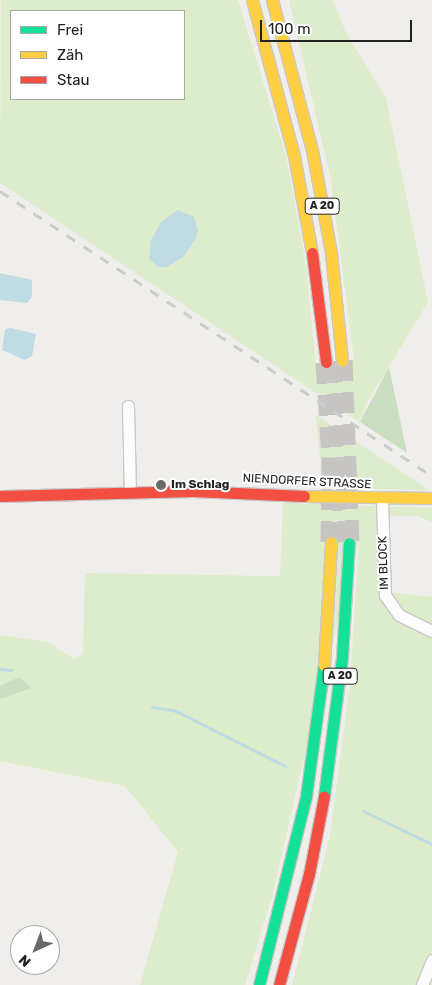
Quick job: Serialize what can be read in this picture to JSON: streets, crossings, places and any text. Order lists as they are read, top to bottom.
{
  "streets": {
    "main road": ["A 20", "NIENDORFER STRASSE"],
    "street": ["IM BLOCK"]
  },
  "crossings": [
    ["NIENDORFER STRASSE", "IM BLOCK"]
  ],
  "places": ["Im Schlag"],
  "legend": ["Frei", "Zäh", "Stau"],
  "scale_bar": "100 m",
  "north": "bottom left"
}
